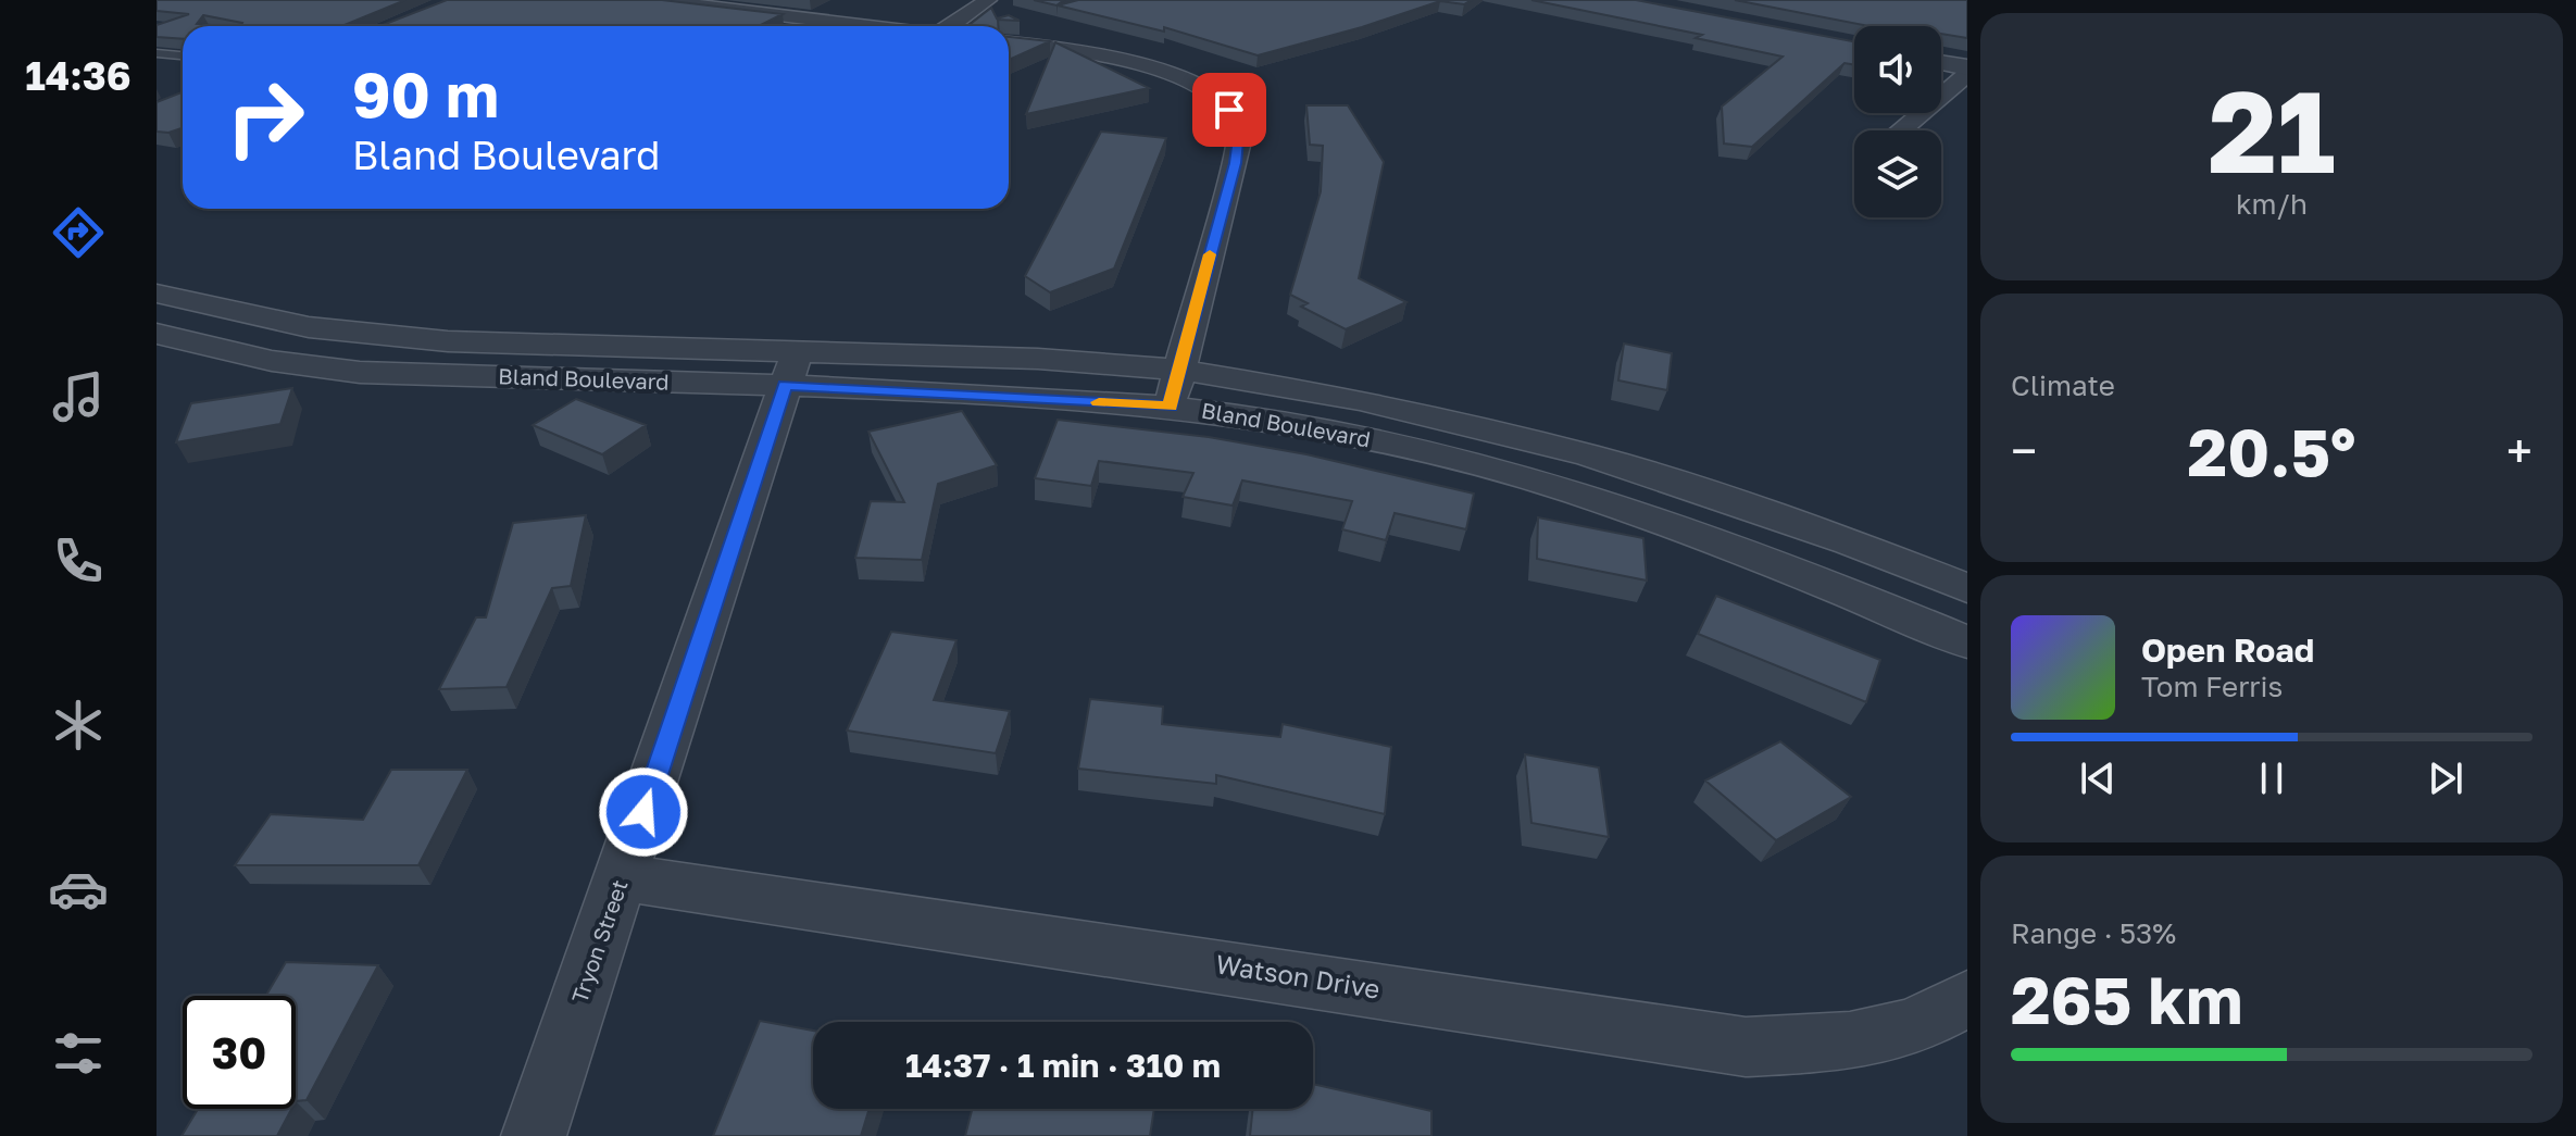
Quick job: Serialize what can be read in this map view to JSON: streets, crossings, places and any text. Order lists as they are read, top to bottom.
{
  "streets": {
    "street": ["Bland Boulevard", "Tryon Street", "Watson Drive"]
  },
  "crossings": [
    ["Bland Boulevard", "Tryon Street"],
    ["Tryon Street", "Watson Drive"]
  ],
  "page": {
    "tabs": "14:36",
    "tile": [
      ["21", "km/h"],
      "Climate",
      ["Range · 53%", "265 km"]
    ],
    "turn": ["90 m", "Bland Boulevard"],
    "heat": ["−", "20.5°", "+"],
    "song": ["Open Road", "Tom Ferris"],
    "limit": "30",
    "trip": "14:37 · 1 min · 310 m"
  }
}
